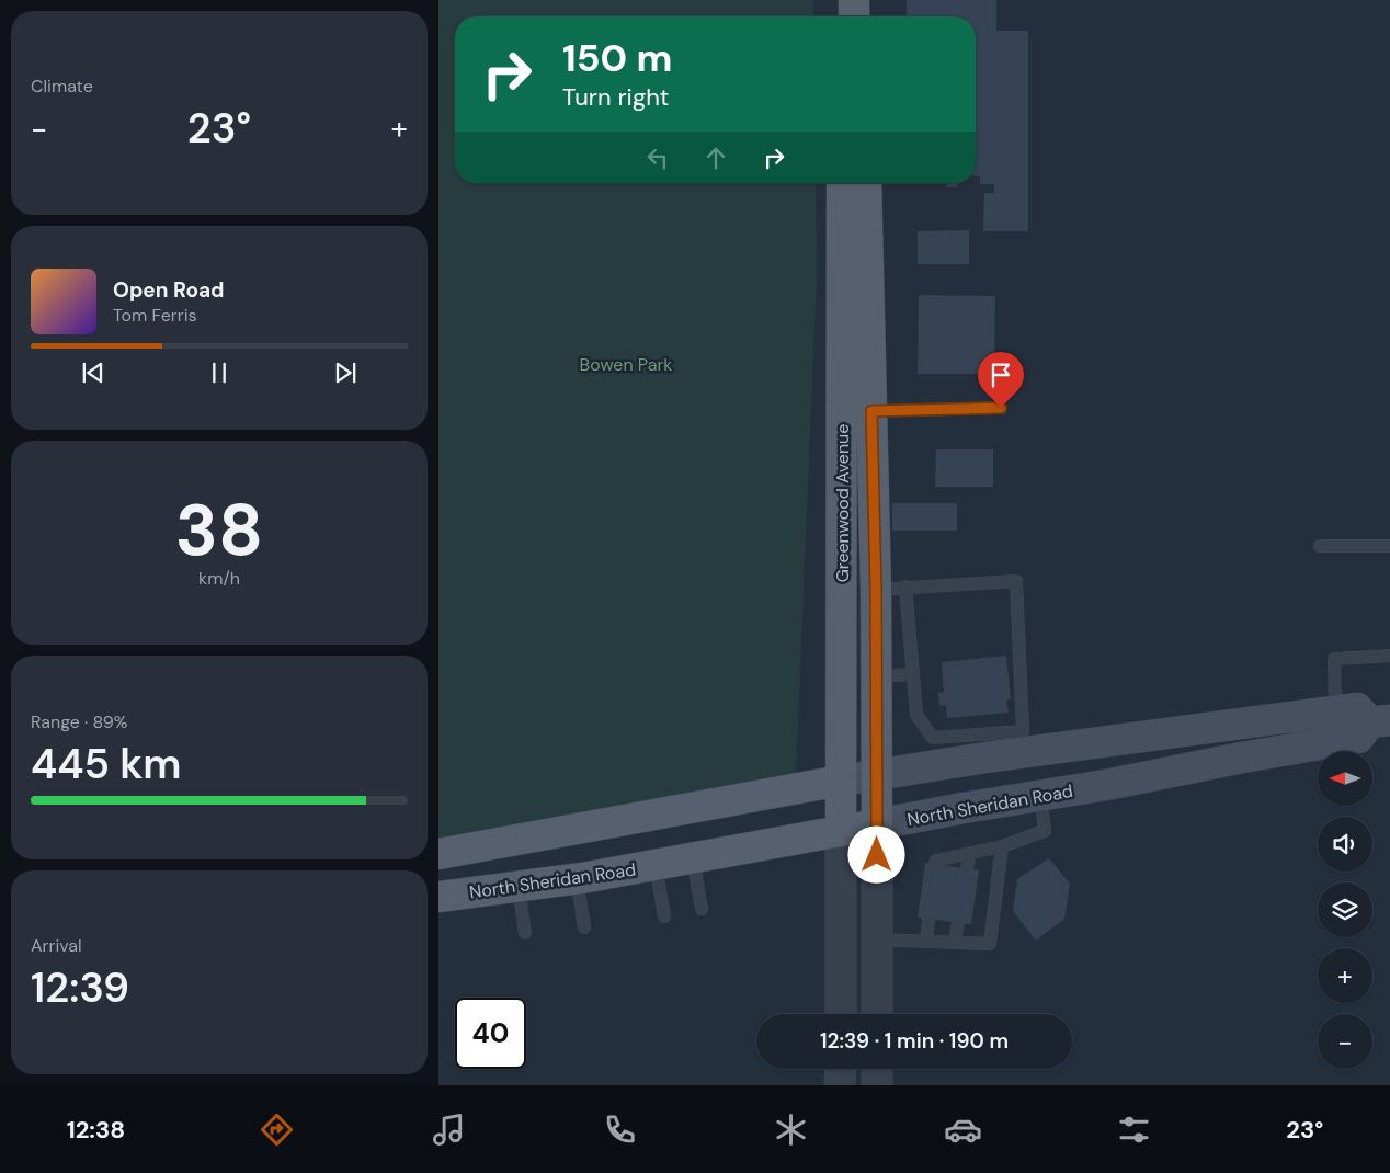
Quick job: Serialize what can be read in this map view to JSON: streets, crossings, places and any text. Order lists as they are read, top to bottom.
{
  "streets": {
    "main road": ["Greenwood Avenue", "North Sheridan Road"]
  },
  "crossings": [
    ["Greenwood Avenue", "North Sheridan Road"]
  ],
  "parks": ["Bowen Park"],
  "north": "left",
  "page": {
    "tile": [
      "Climate",
      ["38", "km/h"],
      ["Range · 89%", "445 km"],
      ["Arrival", "12:39"]
    ],
    "turn": ["150 m", "Turn right"],
    "heat": ["−", "23°", "+"],
    "song": ["Open Road", "Tom Ferris"],
    "map_buttons": ["+", "−"],
    "limit": "40",
    "trip": "12:39 · 1 min · 190 m",
    "tabs": ["12:38", "23°"]
  }
}
